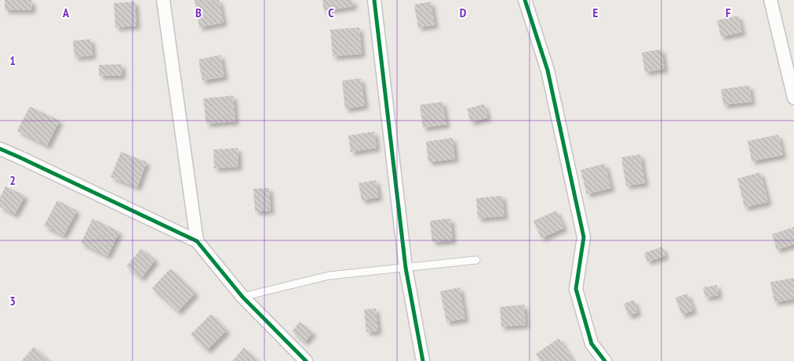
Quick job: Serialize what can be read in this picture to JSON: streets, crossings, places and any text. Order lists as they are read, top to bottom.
{
  "grid": {
    "columns": [
      "A",
      "B",
      "C",
      "D",
      "E",
      "F"
    ],
    "rows": ["1", "2", "3"]
  }
}
